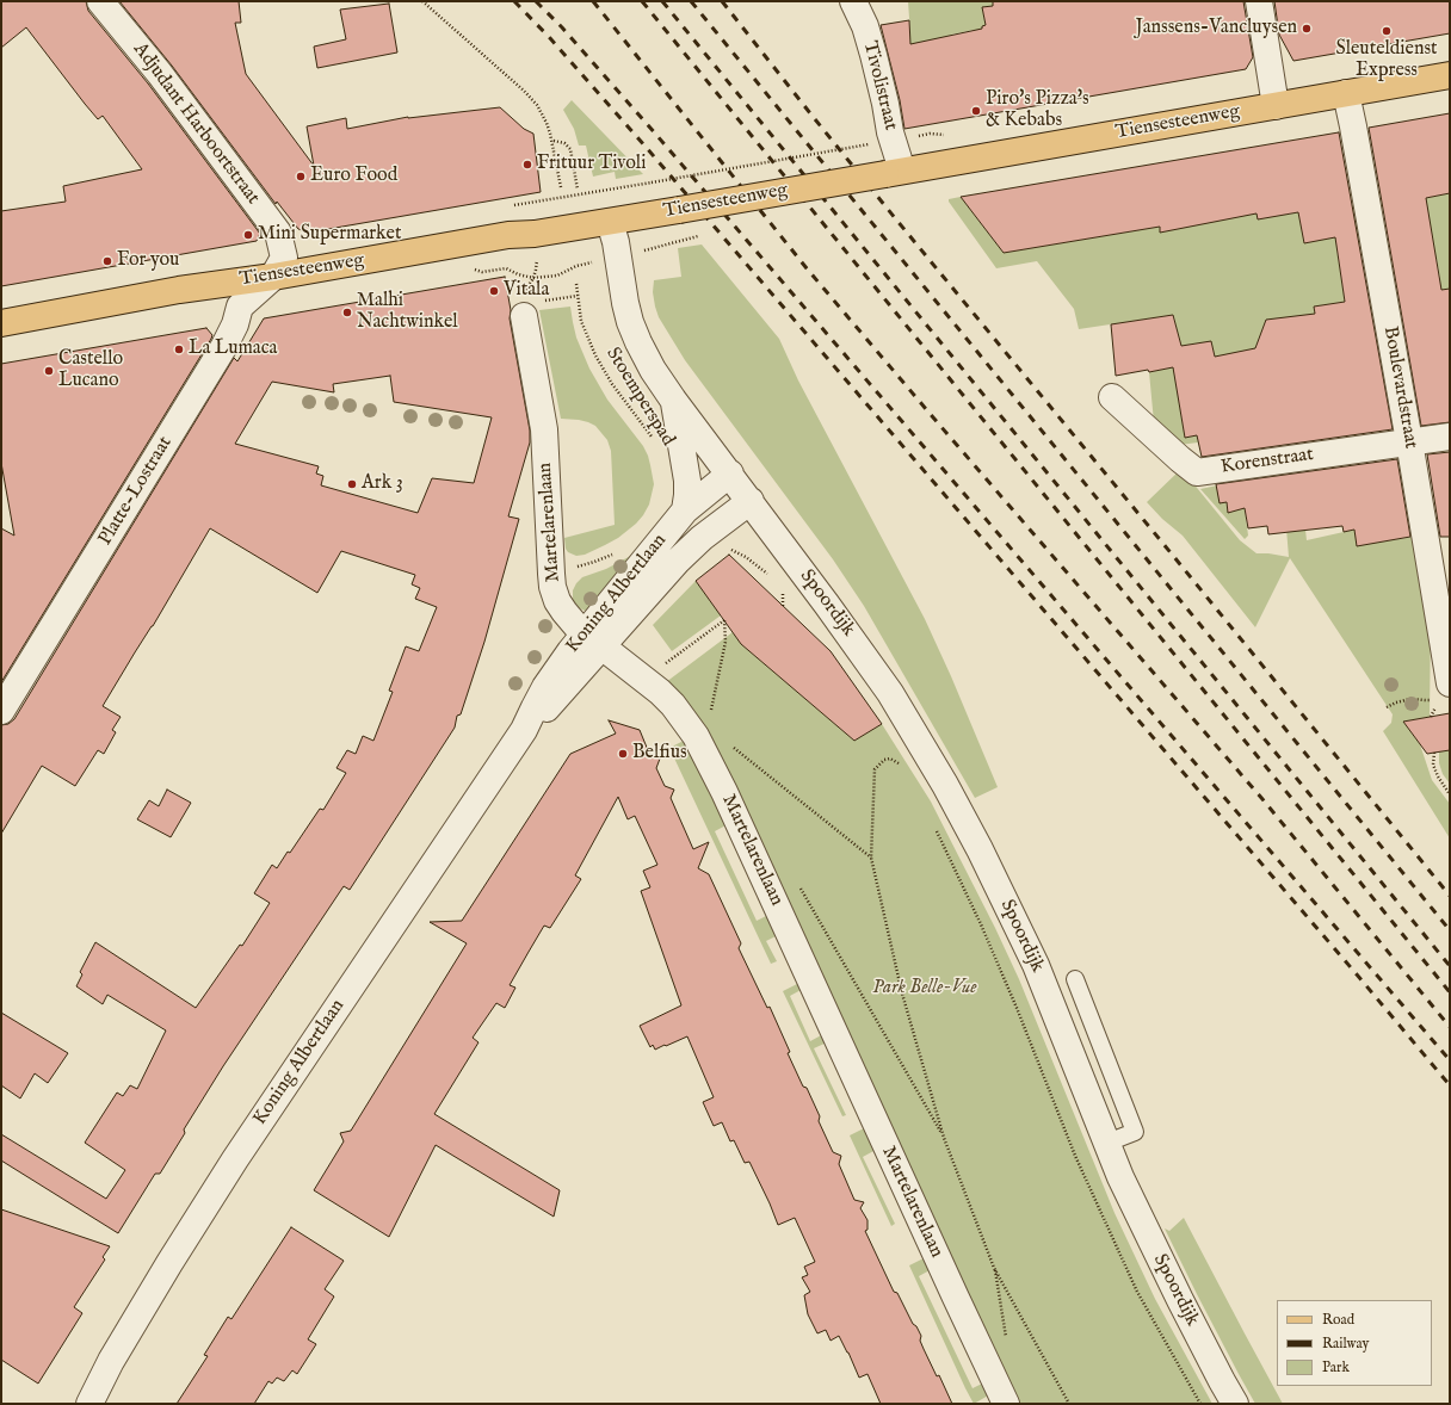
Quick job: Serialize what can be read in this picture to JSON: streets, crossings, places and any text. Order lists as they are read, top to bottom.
{
  "streets": {
    "main road": ["Tiensesteenweg"],
    "street": [
      "Tivolistraat",
      "Adjudant Harboortstraat",
      "Boulevardstraat",
      "Korenstraat",
      "Platte-Lostraat",
      "Martelarenlaan",
      "Koning Albertlaan",
      "Spoordijk"
    ],
    "path": ["Stoemperspad"]
  },
  "crossings": [
    ["Tivolistraat", "Tiensesteenweg"],
    ["Tiensesteenweg", "Adjudant Harboortstraat"],
    ["Tiensesteenweg", "Boulevardstraat"],
    ["Tiensesteenweg", "Platte-Lostraat"],
    ["Adjudant Harboortstraat", "Platte-Lostraat"],
    ["Boulevardstraat", "Korenstraat"],
    ["Martelarenlaan", "Koning Albertlaan"],
    ["Koning Albertlaan", "Spoordijk"]
  ],
  "parks": ["Park Belle-Vue"],
  "places": [
    "Janssens-Vancluysen",
    "Sleuteldienst Express",
    "Piro's Pizza's & Kebabs",
    "Frituur Tivoli",
    "Euro Food",
    "Mini Supermarket",
    "For you",
    "Vitala",
    "Malhi Nachtwinkel",
    "La Lumaca",
    "Castello Lucano",
    "Ark 3",
    "Belfius"
  ],
  "legend": ["Road", "Railway", "Park"]
}
